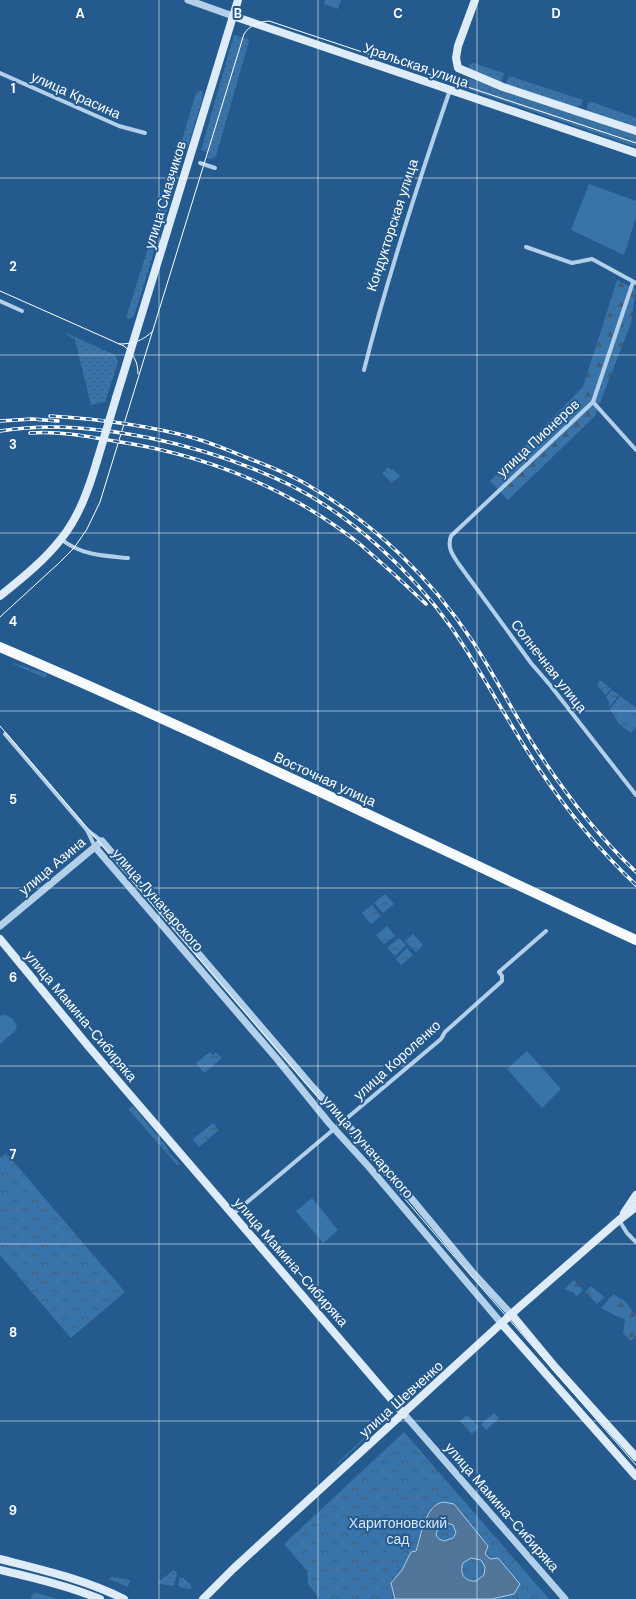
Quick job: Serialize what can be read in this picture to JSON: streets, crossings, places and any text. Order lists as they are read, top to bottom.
{
  "streets": {
    "main road": [
      "Уральская улица",
      "улица Смазчиков",
      "Восточная улица",
      "улица Луначарского",
      "улица Мамина-Сибиряка",
      "улица Шевченко"
    ],
    "street": [
      "улица Красина",
      "Кондукторская улица",
      "улица Пионеров",
      "Солнечная улица",
      "улица Азина",
      "улица Короленко"
    ]
  },
  "crossings": [
    ["Уральская улица", "улица Смазчиков"],
    ["Уральская улица", "Кондукторская улица"],
    ["улица Пионеров", "Солнечная улица"],
    ["улица Азина", "улица Луначарского"],
    ["улица Луначарского", "улица Короленко"],
    ["улица Луначарского", "улица Шевченко"],
    ["улица Мамина-Сибиряка", "улица Короленко"],
    ["улица Мамина-Сибиряка", "улица Шевченко"]
  ],
  "parks": ["Харитоновский сад"],
  "grid": {
    "columns": [
      "A",
      "B",
      "C",
      "D"
    ],
    "rows": [
      "1",
      "2",
      "3",
      "4",
      "5",
      "6",
      "7",
      "8",
      "9"
    ]
  }
}
